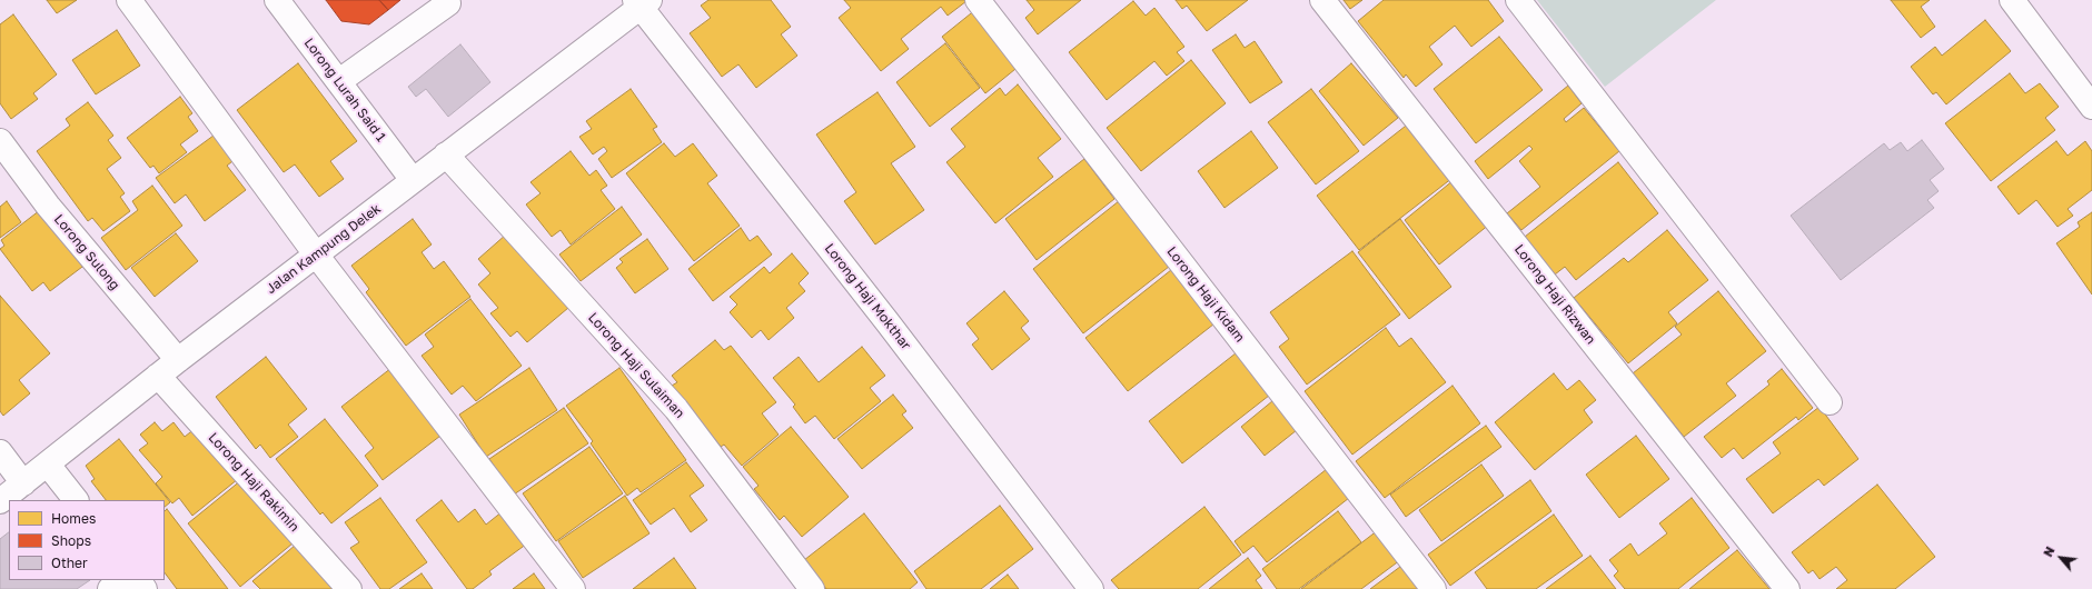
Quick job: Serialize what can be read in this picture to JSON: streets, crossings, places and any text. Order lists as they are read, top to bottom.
{
  "streets": {
    "street": [
      "Lorong Lurah Said 1",
      "Jalan Kampung Delek",
      "Lorong Sulong",
      "Lorong Haji Kidam",
      "Lorong Haji Rizwan",
      "Lorong Haji Mokthar",
      "Lorong Haji Sulaiman",
      "Lorong Haji Rakimin"
    ]
  },
  "crossings": [
    ["Lorong Lurah Said 1", "Jalan Kampung Delek"],
    ["Jalan Kampung Delek", "Lorong Sulong"],
    ["Jalan Kampung Delek", "Lorong Haji Mokthar"],
    ["Jalan Kampung Delek", "Lorong Haji Sulaiman"],
    ["Jalan Kampung Delek", "Lorong Haji Rakimin"]
  ],
  "legend": ["Homes", "Shops", "Other"],
  "north": "top left"
}
